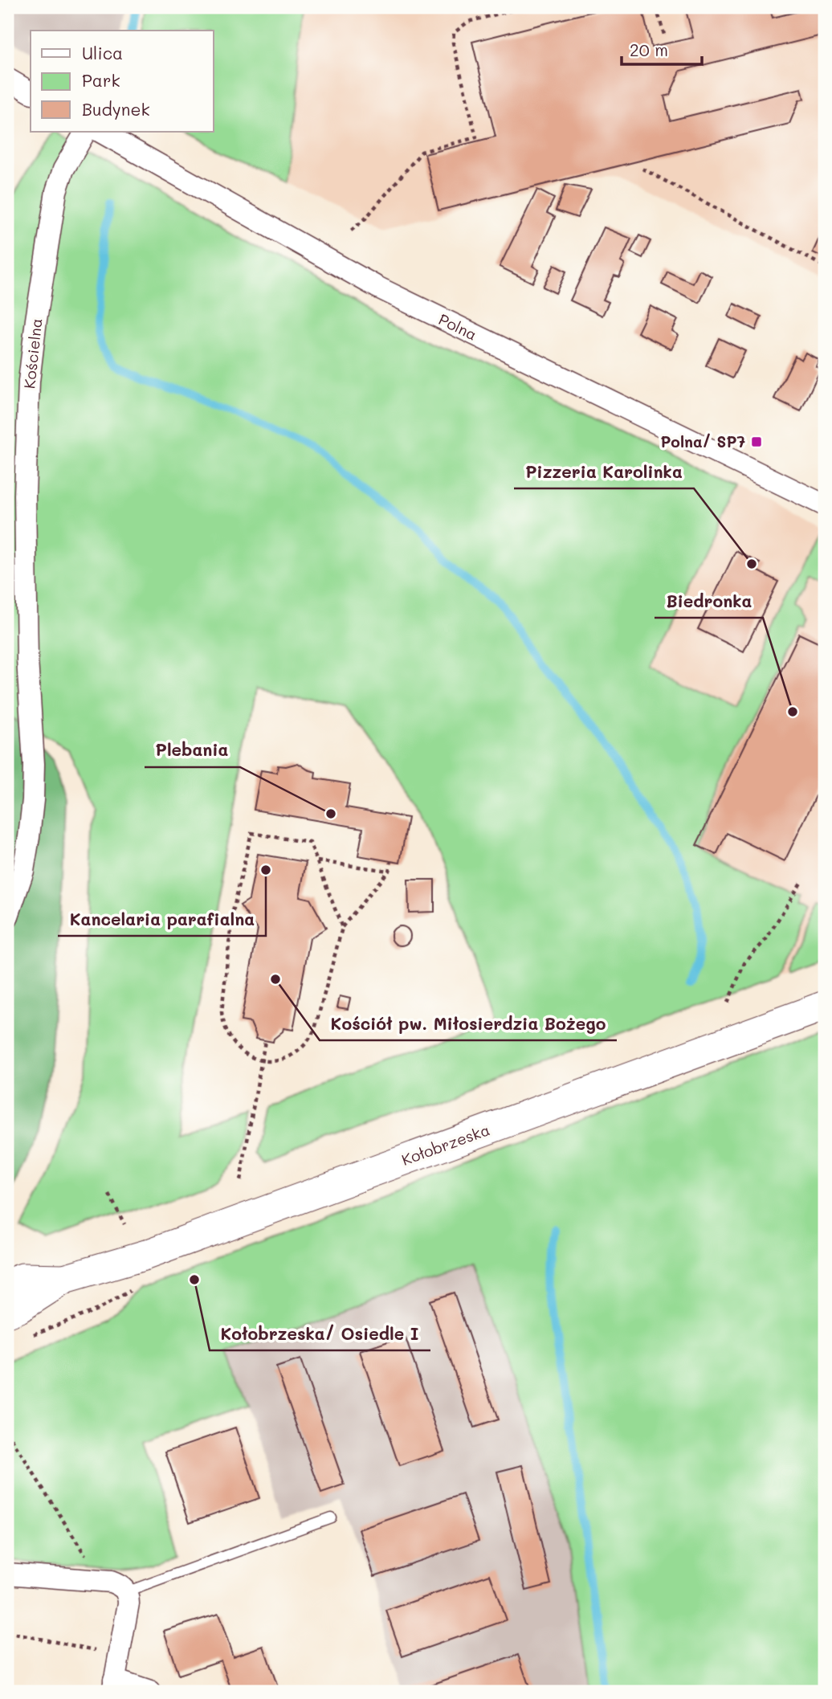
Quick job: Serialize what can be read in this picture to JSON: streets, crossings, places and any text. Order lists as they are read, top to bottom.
{
  "streets": {
    "main road": ["Kołobrzeska"],
    "street": ["Polna", "Kościelna"]
  },
  "places": {
    "transit": ["Polna/ SP7"],
    "other": [
      "Pizzeria Karolinka",
      "Biedronka",
      "Plebania",
      "Kancelaria parafialna",
      "Kościół pw. Miłosierdzia Bożego",
      "Kołobrzeska/ Osiedle I"
    ]
  },
  "legend": ["Ulica", "Park", "Budynek"],
  "scale_bar": "20 m"
}
